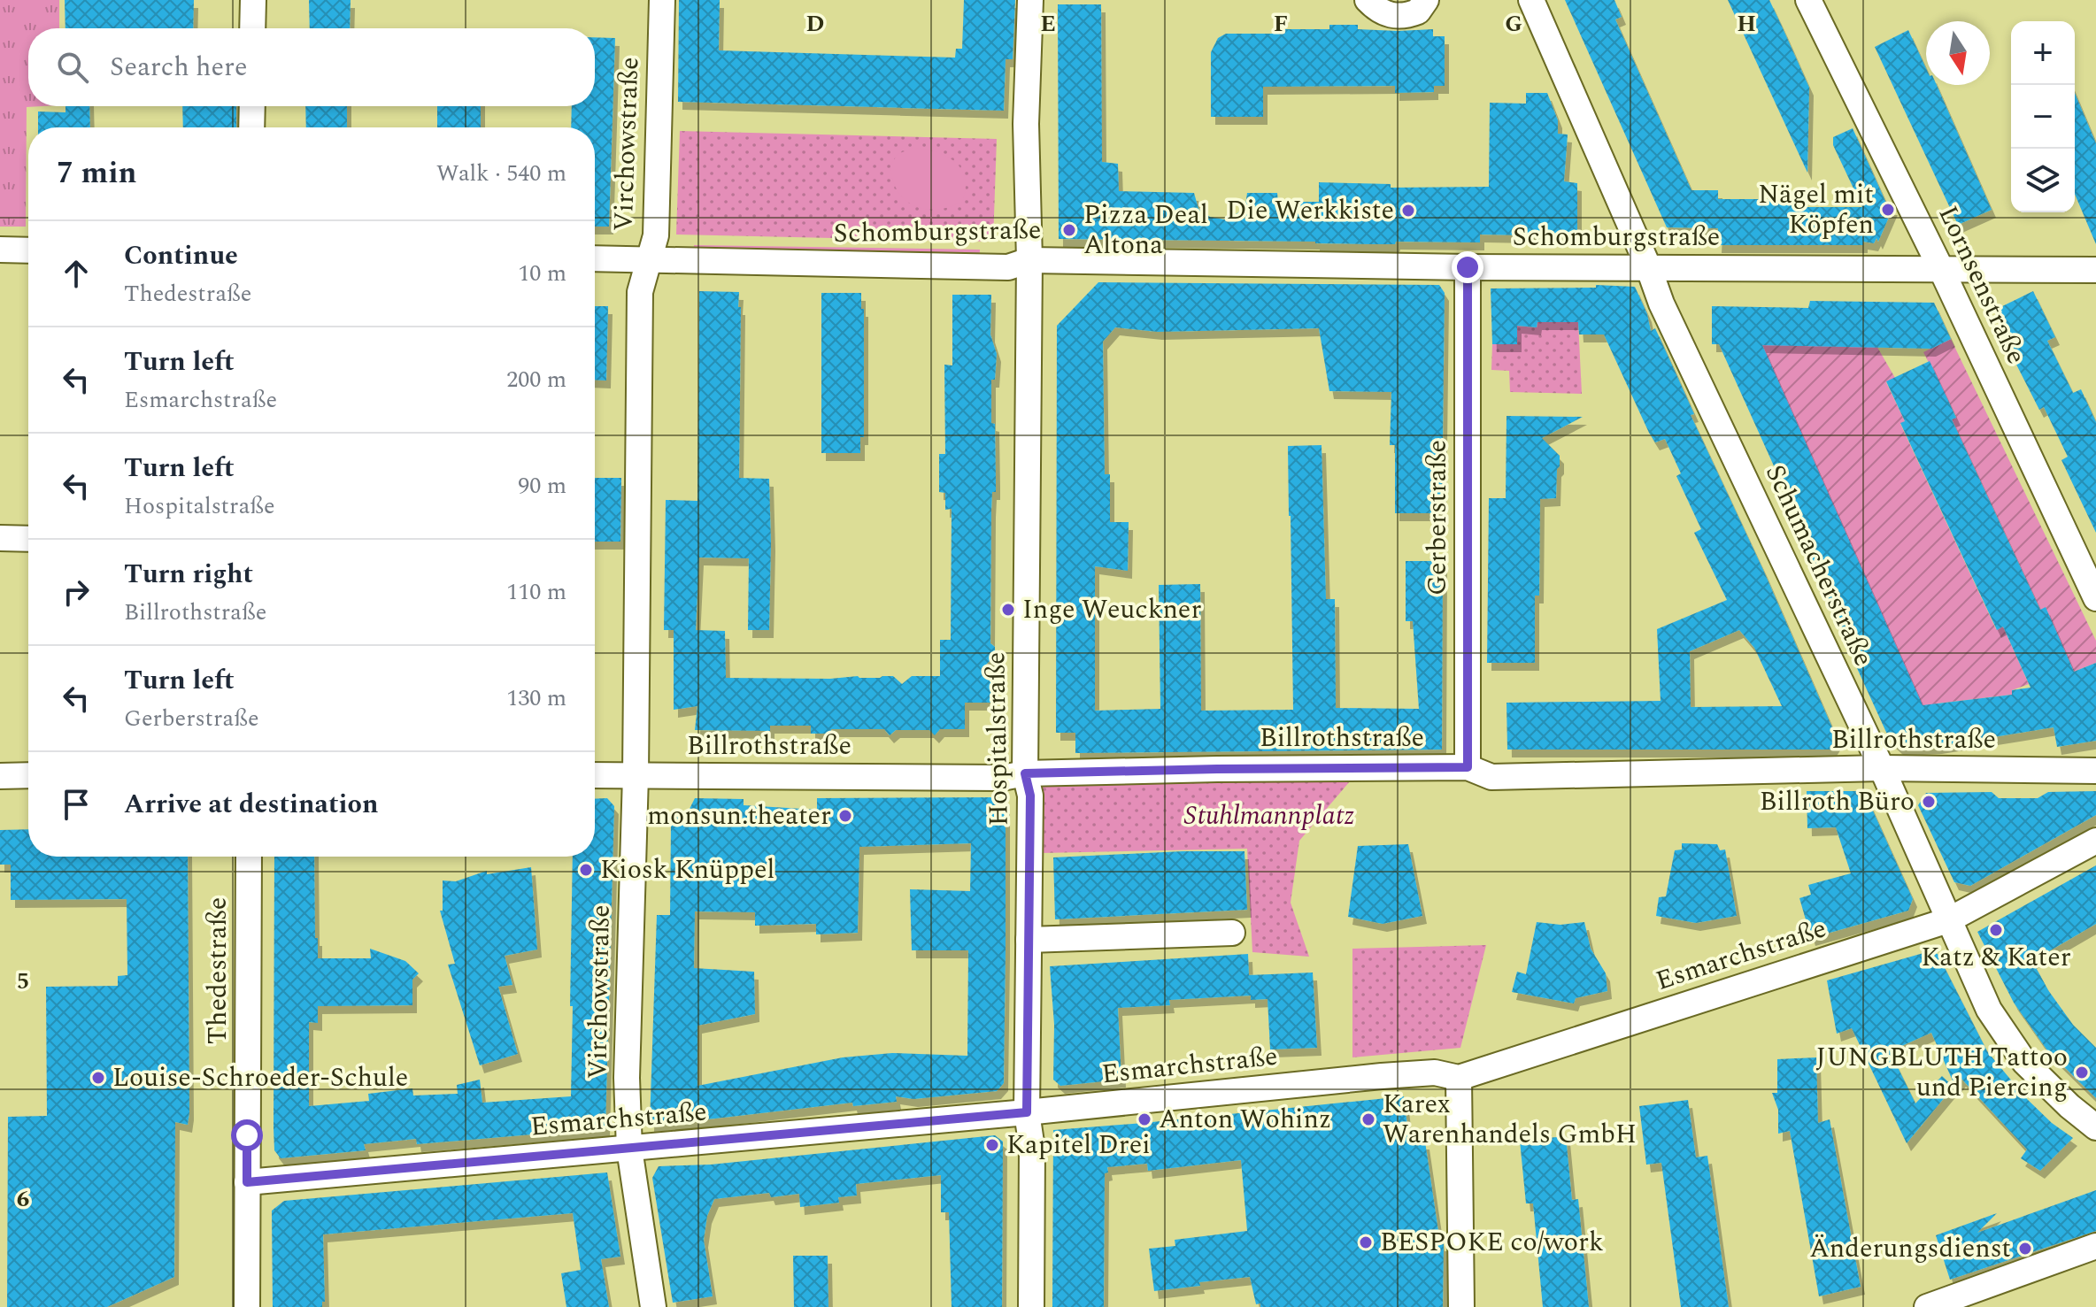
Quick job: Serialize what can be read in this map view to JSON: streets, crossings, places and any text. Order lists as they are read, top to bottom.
{
  "streets": {
    "street": [
      "Virchowstraße",
      "Schomburgstraße",
      "Lornsenstraße",
      "Gerberstraße",
      "Schumacherstraße",
      "Billrothstraße",
      "Hospitalstraße",
      "Esmarchstraße",
      "Thedestraße"
    ]
  },
  "crossings": [
    ["Virchowstraße", "Schomburgstraße"],
    ["Virchowstraße", "Billrothstraße"],
    ["Virchowstraße", "Esmarchstraße"],
    ["Schomburgstraße", "Lornsenstraße"],
    ["Schomburgstraße", "Gerberstraße"],
    ["Schomburgstraße", "Schumacherstraße"],
    ["Schomburgstraße", "Hospitalstraße"],
    ["Gerberstraße", "Billrothstraße"],
    ["Schumacherstraße", "Billrothstraße"],
    ["Schumacherstraße", "Esmarchstraße"],
    ["Billrothstraße", "Hospitalstraße"],
    ["Hospitalstraße", "Esmarchstraße"],
    ["Esmarchstraße", "Thedestraße"]
  ],
  "parks": ["Stuhlmannplatz"],
  "places": [
    "Nägel mit Köpfen",
    "Die Werkkiste",
    "Pizza Deal Altona",
    "Inge Weuckner",
    "Billroth Büro",
    "monsun.theater",
    "Kiosk Knüppel",
    "Katz & Kater",
    "JUNGBLUTH Tattoo und Piercing",
    "Louise-Schroeder-Schule",
    "Anton Wohinz",
    "Karex Warenhandels GmbH",
    "Kapitel Drei",
    "BESPOKE co/work",
    "Änderungsdienst"
  ],
  "north": "bottom",
  "page": {
    "map_buttons": ["+", "−"],
    "search": "Search here",
    "heading": ["7 min", "Walk · 540 m"],
    "list": [
      ["Continue", "Thedestraße", "10 m"],
      ["Turn left", "Esmarchstraße", "200 m"],
      ["Turn left", "Hospitalstraße", "90 m"],
      ["Turn right", "Billrothstraße", "110 m"],
      ["Turn left", "Gerberstraße", "130 m"],
      "Arrive at destination"
    ]
  },
  "grid": {
    "columns": [
      "D",
      "E",
      "F",
      "G",
      "H"
    ],
    "rows": ["5", "6"]
  }
}
